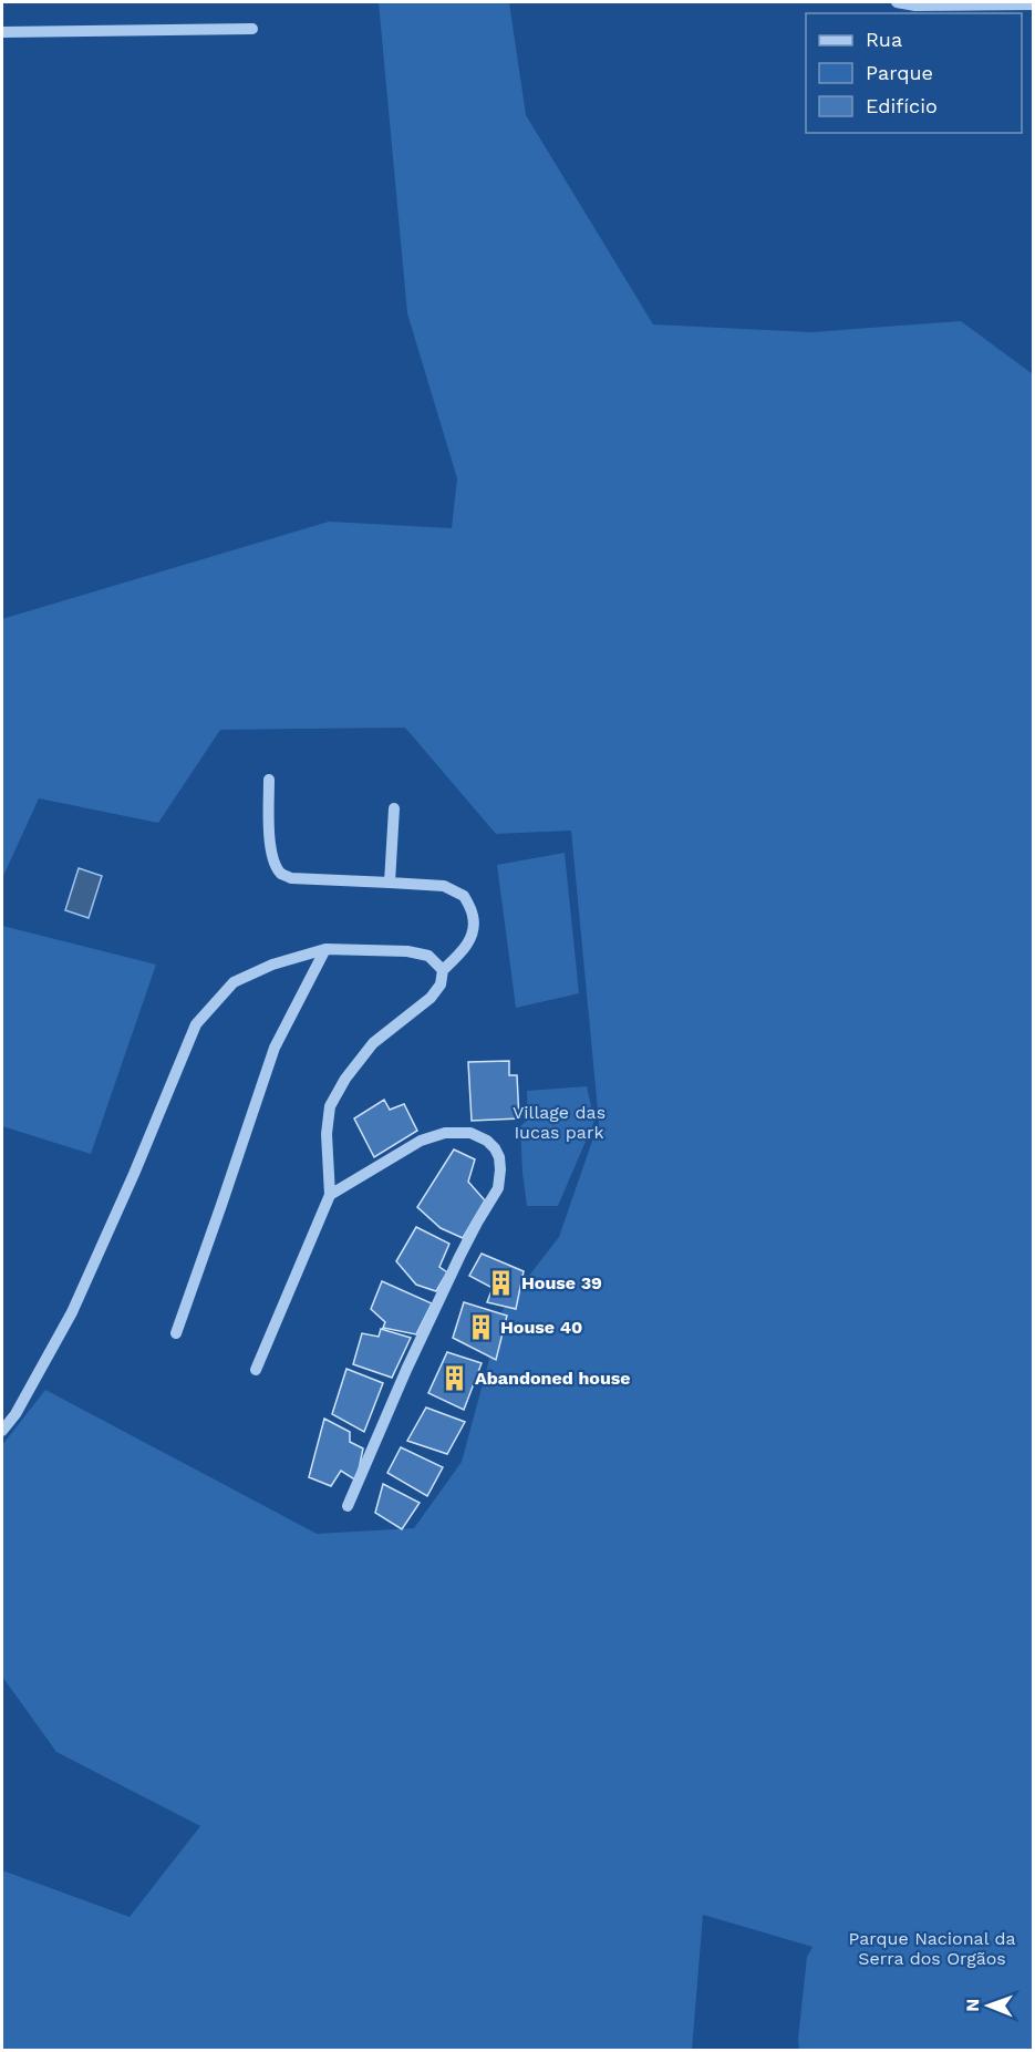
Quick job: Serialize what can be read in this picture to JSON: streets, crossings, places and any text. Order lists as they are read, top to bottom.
{
  "parks": ["Village das Iucas park", "Parque Nacional da Serra dos Orgãos"],
  "places": {
    "building": ["House 39", "House 40", "Abandoned house"]
  },
  "legend": ["Rua", "Parque", "Edifício"],
  "north": "left"
}
